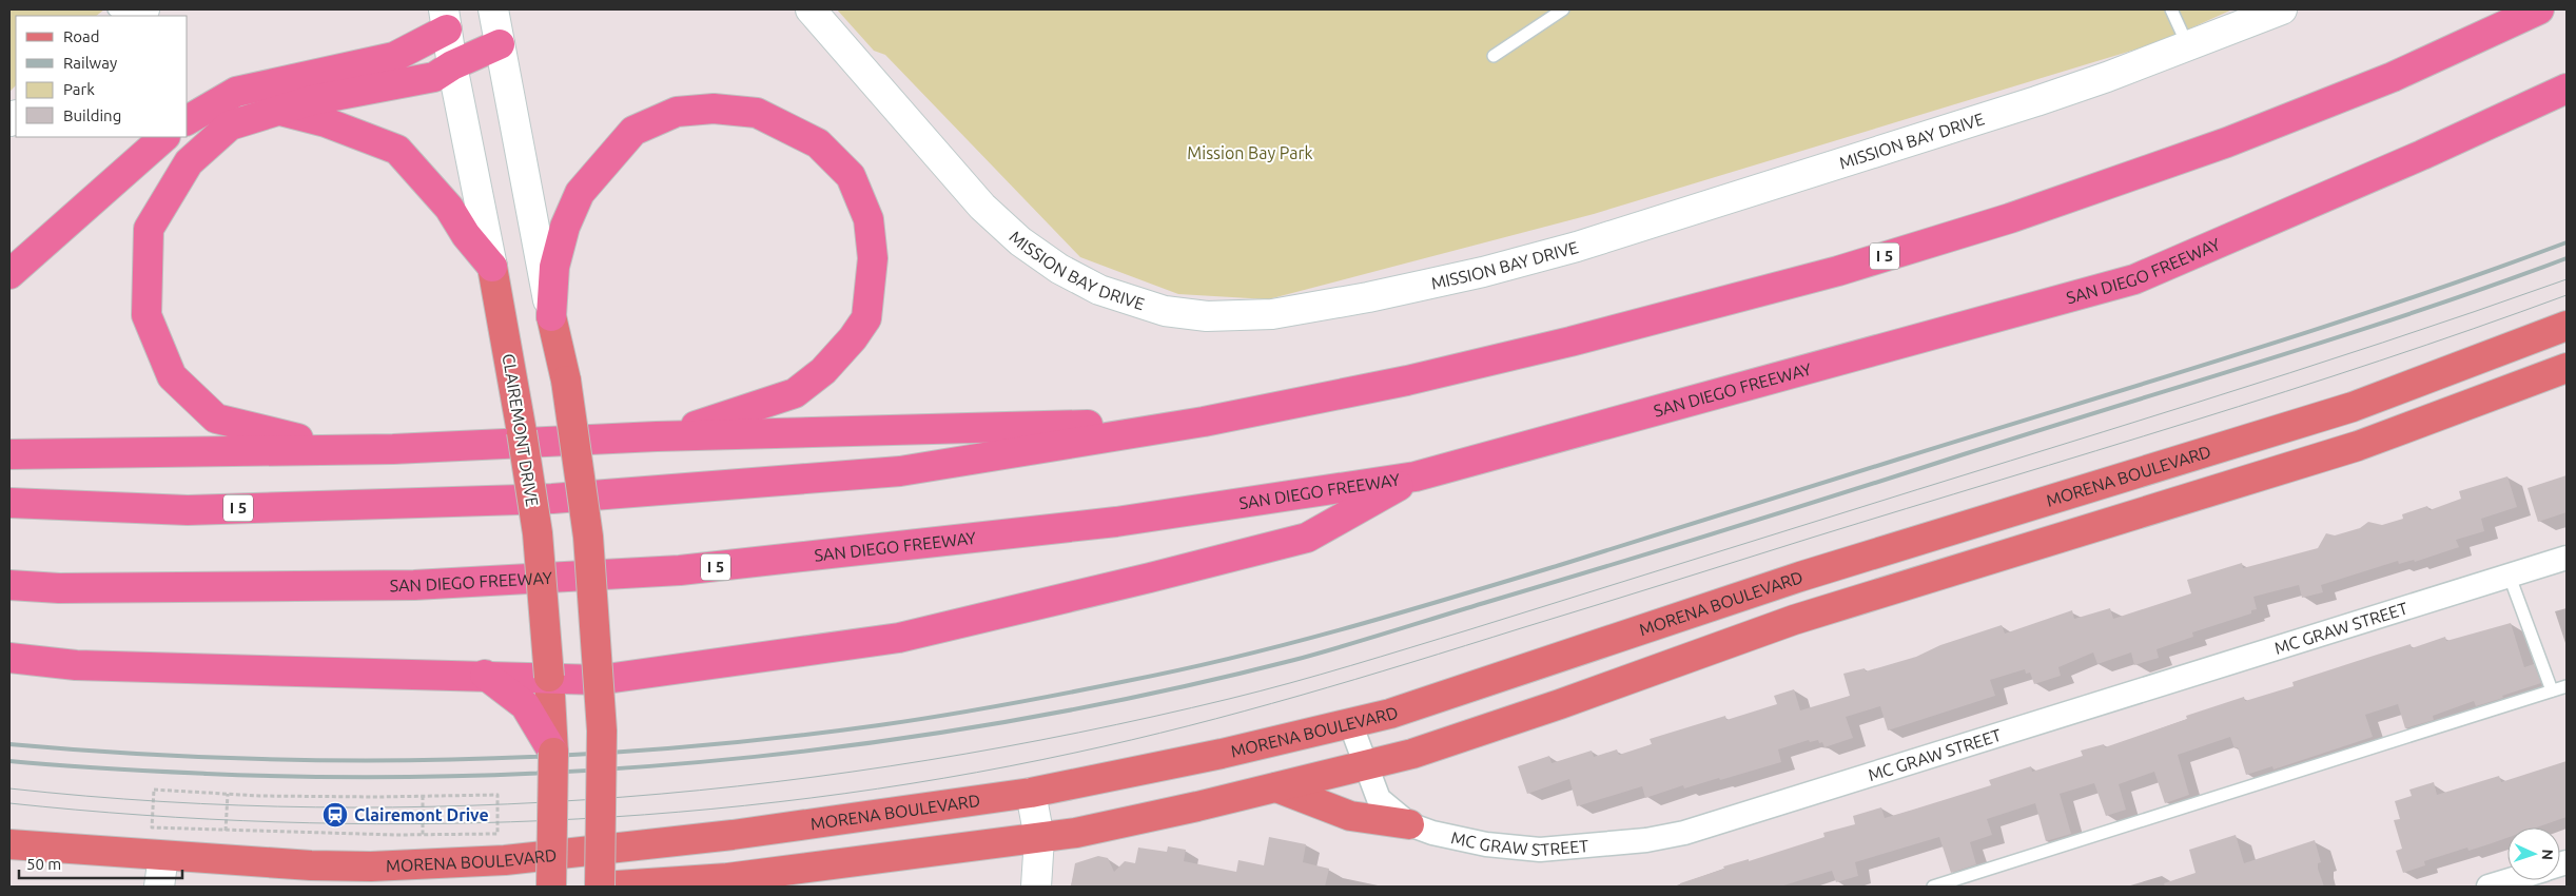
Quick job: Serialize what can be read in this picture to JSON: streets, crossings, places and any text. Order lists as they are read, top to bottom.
{
  "streets": {
    "highway": ["I 5", "SAN DIEGO FREEWAY"],
    "main road": ["MISSION BAY DRIVE", "CLAIREMONT DRIVE", "MORENA BOULEVARD"],
    "street": ["MC GRAW STREET"]
  },
  "crossings": [
    ["MORENA BOULEVARD", "MC GRAW STREET"]
  ],
  "parks": ["Mission Bay Park"],
  "places": {
    "station": ["Clairemont Drive"]
  },
  "legend": [
    "Road",
    "Railway",
    "Park",
    "Building"
  ],
  "scale_bar": "50 m",
  "north": "right"
}
